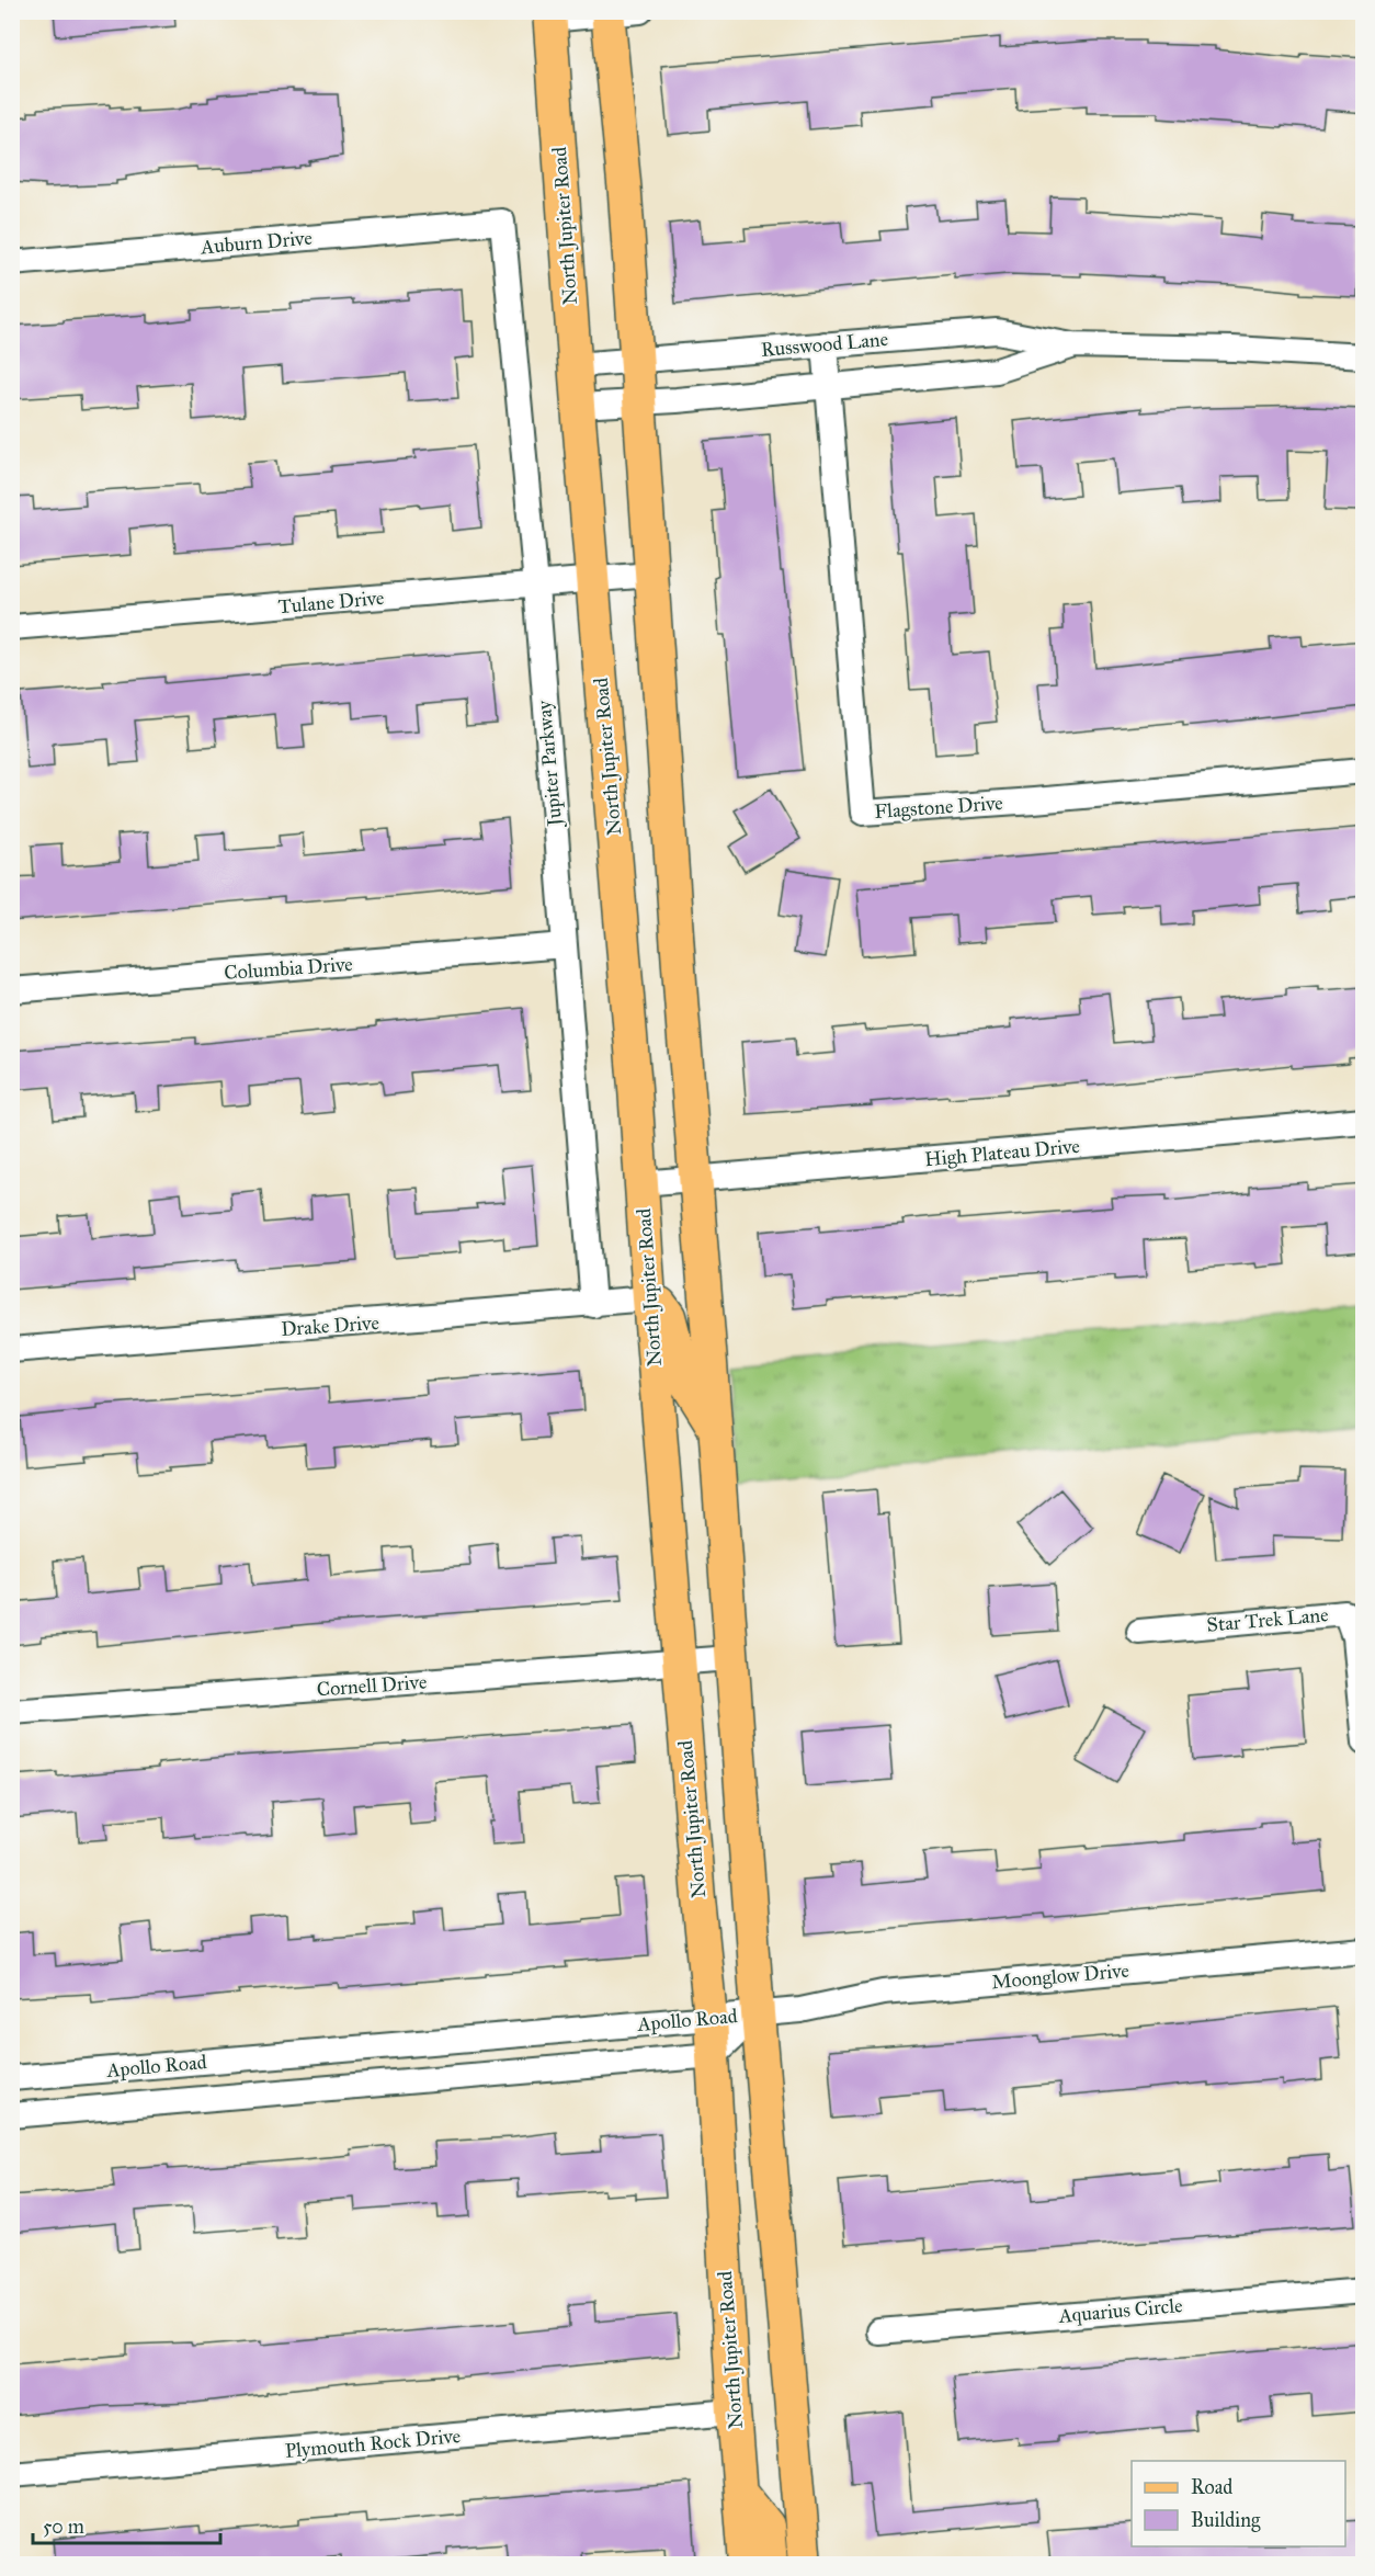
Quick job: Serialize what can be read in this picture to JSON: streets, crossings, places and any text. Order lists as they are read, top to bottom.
{
  "streets": {
    "main road": ["North Jupiter Road"],
    "street": [
      "Auburn Drive",
      "Russwood Lane",
      "Tulane Drive",
      "Jupiter Parkway",
      "Flagstone Drive",
      "Columbia Drive",
      "High Plateau Drive",
      "Drake Drive",
      "Star Trek Lane",
      "Cornell Drive",
      "Moonglow Drive",
      "Apollo Road",
      "Aquarius Circle",
      "Plymouth Rock Drive"
    ]
  },
  "crossings": [
    ["North Jupiter Road", "Russwood Lane"],
    ["North Jupiter Road", "Tulane Drive"],
    ["North Jupiter Road", "High Plateau Drive"],
    ["North Jupiter Road", "Drake Drive"],
    ["North Jupiter Road", "Cornell Drive"],
    ["North Jupiter Road", "Apollo Road"],
    ["North Jupiter Road", "Plymouth Rock Drive"],
    ["Auburn Drive", "Jupiter Parkway"],
    ["Russwood Lane", "Flagstone Drive"],
    ["Tulane Drive", "Jupiter Parkway"],
    ["Jupiter Parkway", "Columbia Drive"],
    ["Jupiter Parkway", "Drake Drive"],
    ["Moonglow Drive", "Apollo Road"]
  ],
  "legend": ["Road", "Building"],
  "scale_bar": "50 m"
}
